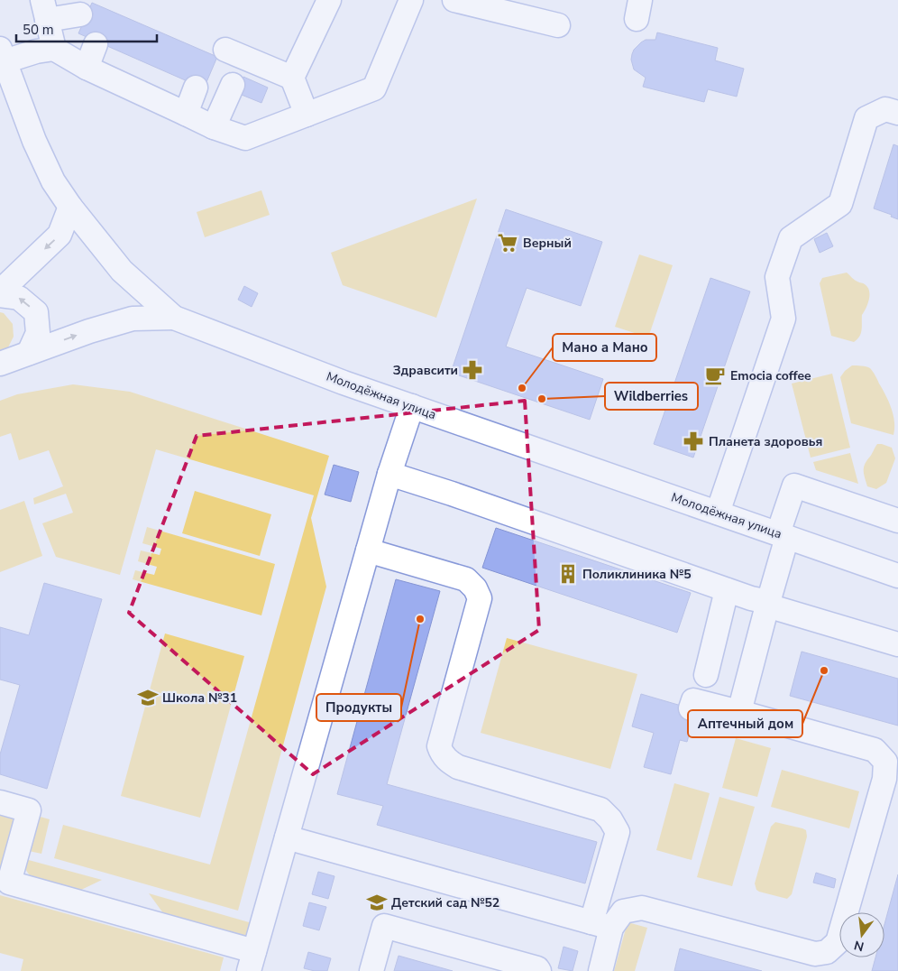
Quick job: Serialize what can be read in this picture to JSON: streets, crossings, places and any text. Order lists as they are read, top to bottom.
{
  "streets": {
    "street": ["Молодёжная улица"]
  },
  "places": {
    "supermarket": ["Верный"],
    "pharmacy": ["Здравсити", "Планета здоровья"],
    "cafe": ["Emocia coffee"],
    "other": [
      "Мано а Мано",
      "Wildberries",
      "Продукты",
      "Аптечный дом"
    ],
    "building": ["Поликлиника №5"],
    "school or university": ["Школа №31", "Детский сад №52"]
  },
  "scale_bar": "50 m",
  "north": "bottom"
}
